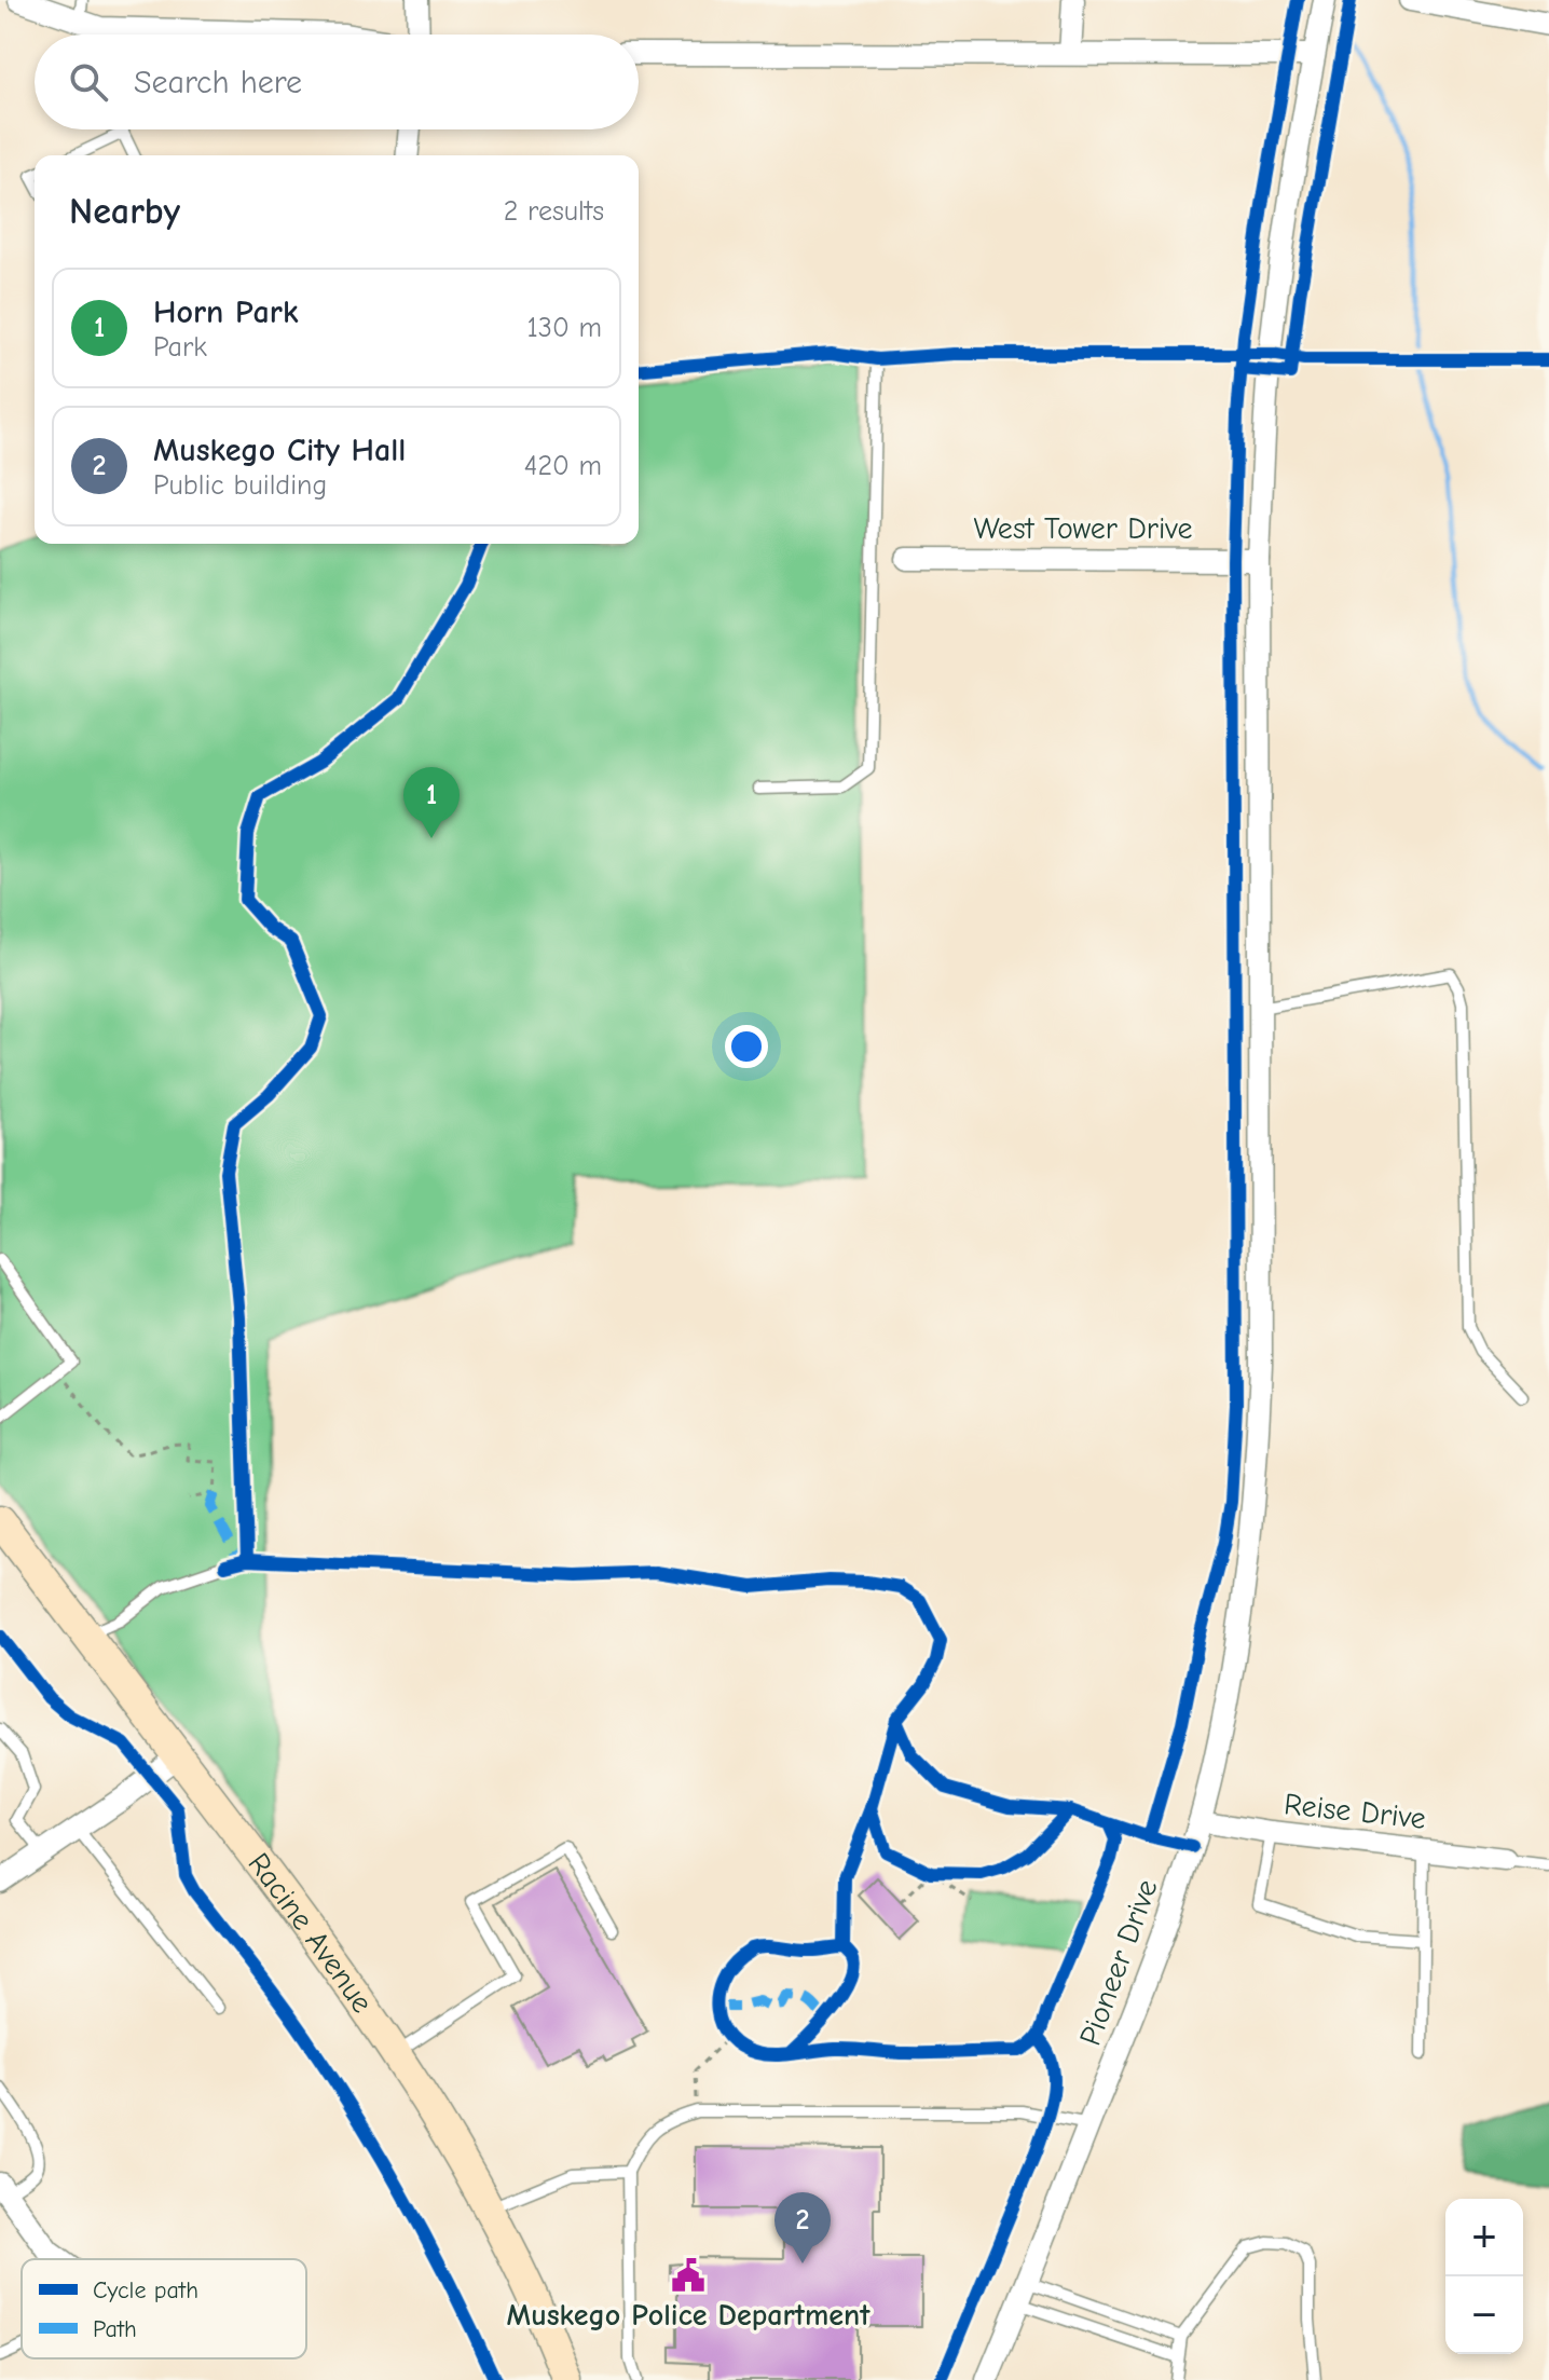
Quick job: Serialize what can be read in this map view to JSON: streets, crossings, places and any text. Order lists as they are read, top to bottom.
{
  "streets": {
    "main road": ["Racine Avenue"],
    "street": ["West Tower Drive", "Reise Drive", "Pioneer Drive"]
  },
  "crossings": [
    ["West Tower Drive", "Pioneer Drive"],
    ["Reise Drive", "Pioneer Drive"]
  ],
  "places": {
    "public building": ["Muskego Police Department"]
  },
  "legend": ["Cycle path", "Path"],
  "page": {
    "search": "Search here",
    "heading": ["Nearby", "2 results"],
    "list": [
      {
        "mark": "1",
        "name": "Horn Park",
        "note": "Park",
        "value": "130 m"
      },
      {
        "mark": "2",
        "name": "Muskego City Hall",
        "note": "Public building",
        "value": "420 m"
      }
    ],
    "pins": ["1", "2"],
    "map_buttons": ["+", "−"]
  }
}
